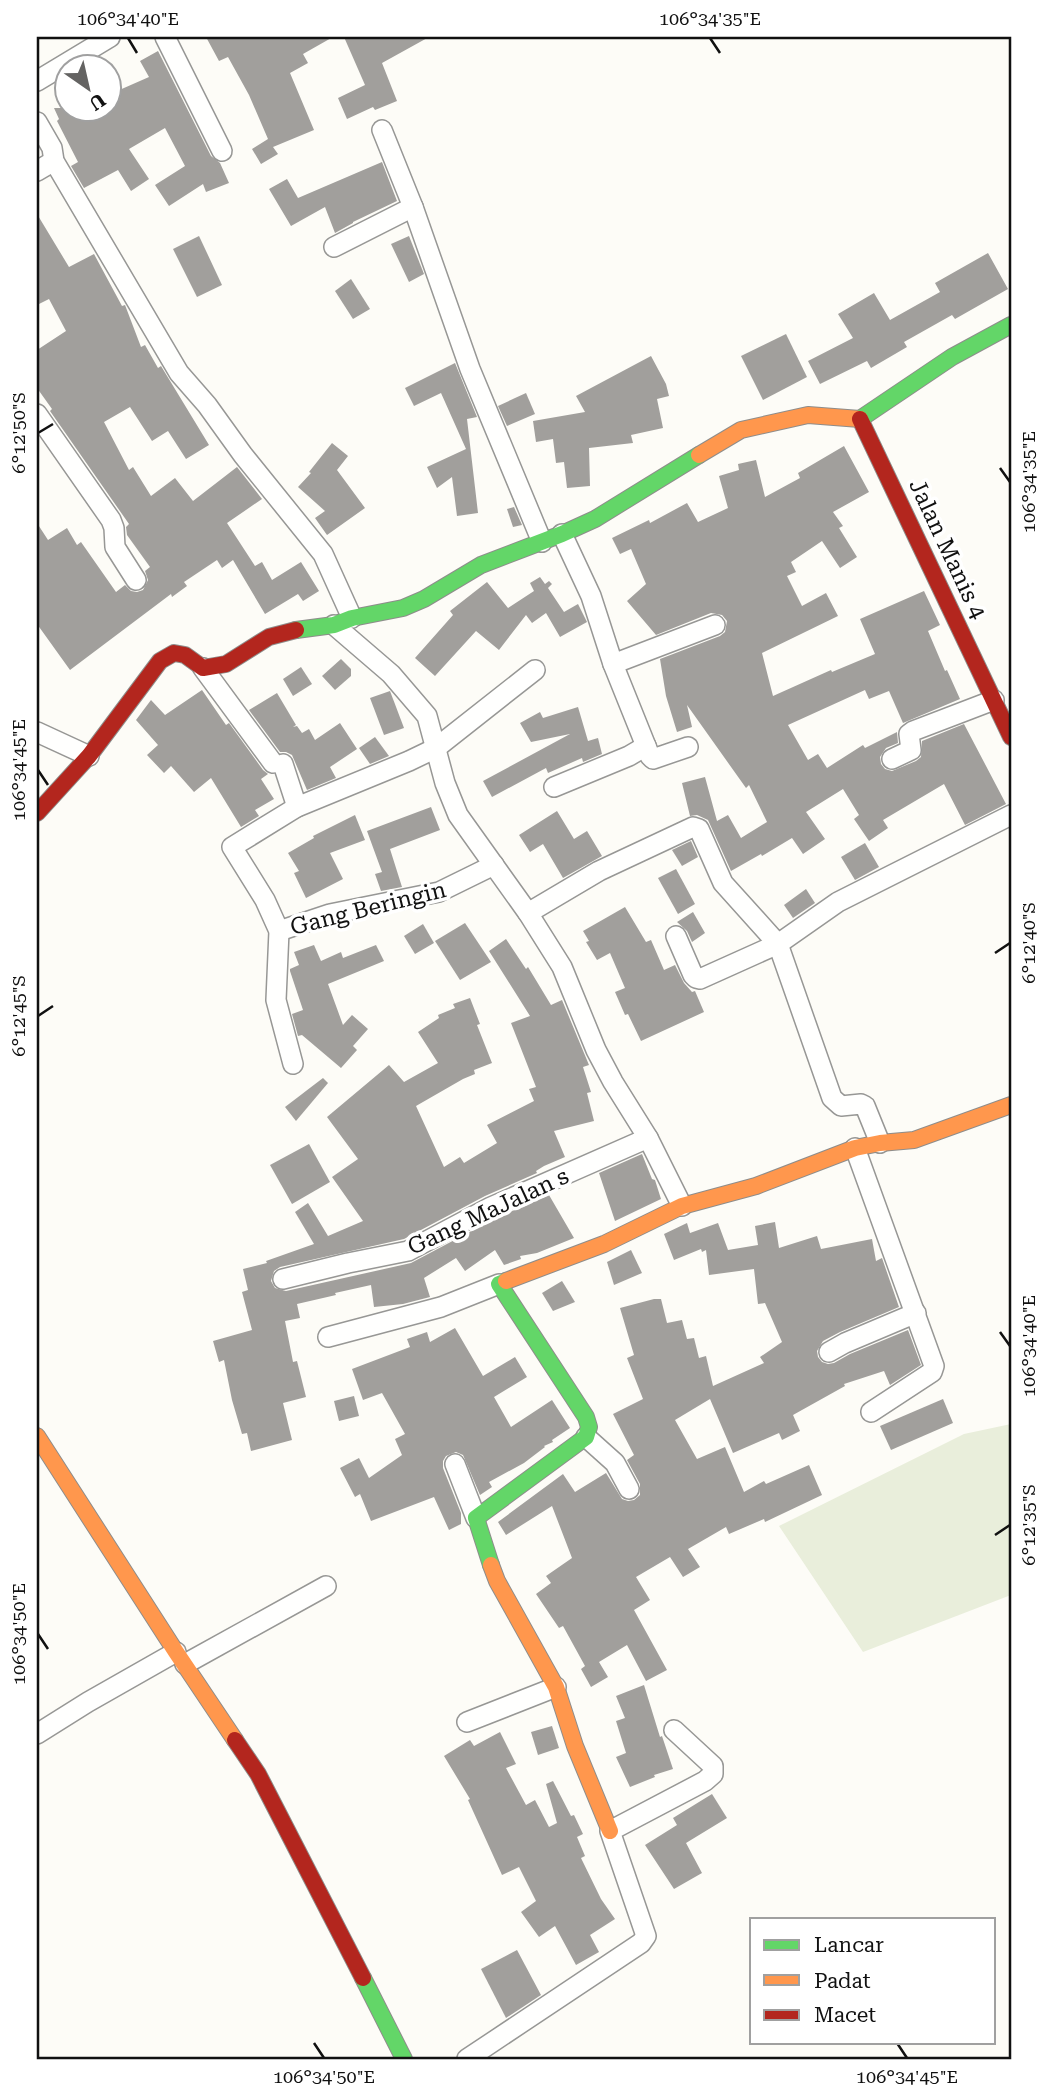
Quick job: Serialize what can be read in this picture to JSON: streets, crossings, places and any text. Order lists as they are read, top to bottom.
{
  "streets": {
    "street": ["Jalan Manis 4", "Gang Beringin", "Gang MaJalan s"]
  },
  "legend": ["Lancar", "Padat", "Macet"],
  "north": "bottom right",
  "coordinates": [
    "106°34'40\"E",
    "106°34'35\"E",
    "6°12'50\"S",
    "106°34'45\"E",
    "6°12'40\"S",
    "6°12'45\"S",
    "6°12'35\"S",
    "106°34'50\"E"
  ]
}
